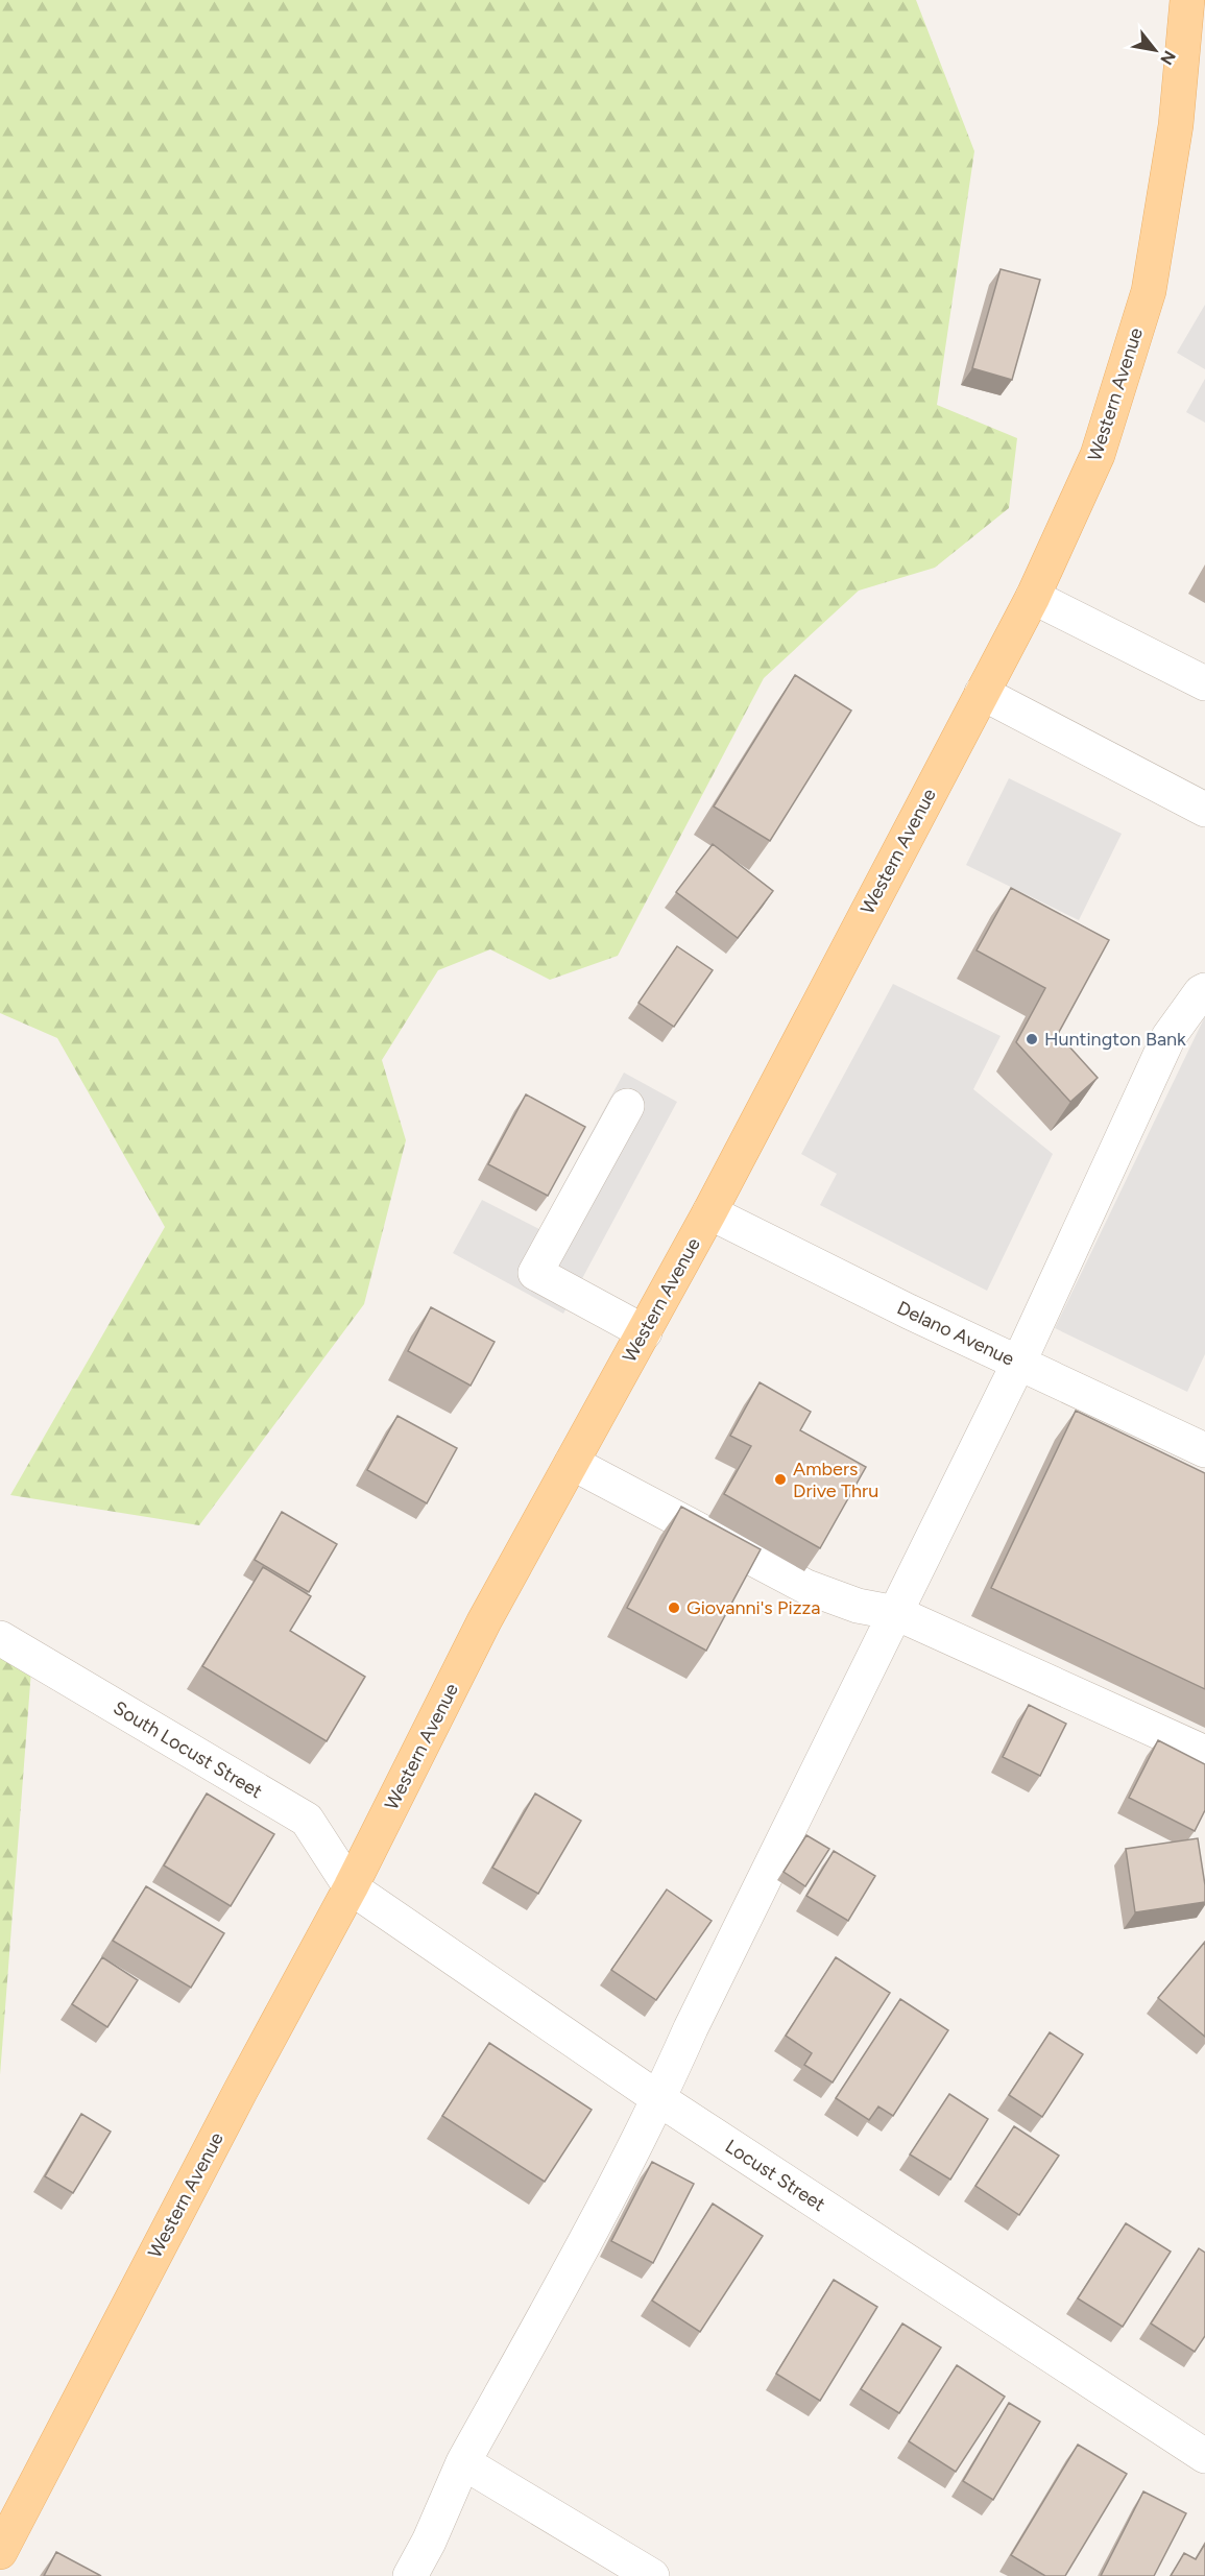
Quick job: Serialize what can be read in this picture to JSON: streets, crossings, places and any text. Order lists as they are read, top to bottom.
{
  "streets": {
    "main road": ["Western Avenue"],
    "street": ["Delano Avenue", "South Locust Street", "Locust Street"]
  },
  "crossings": [
    ["Western Avenue", "Delano Avenue"],
    ["Western Avenue", "South Locust Street"],
    ["Western Avenue", "Locust Street"],
    ["South Locust Street", "Locust Street"]
  ],
  "places": ["Huntington Bank", "Ambers Drive Thru", "Giovanni's Pizza"],
  "north": "bottom right"
}
